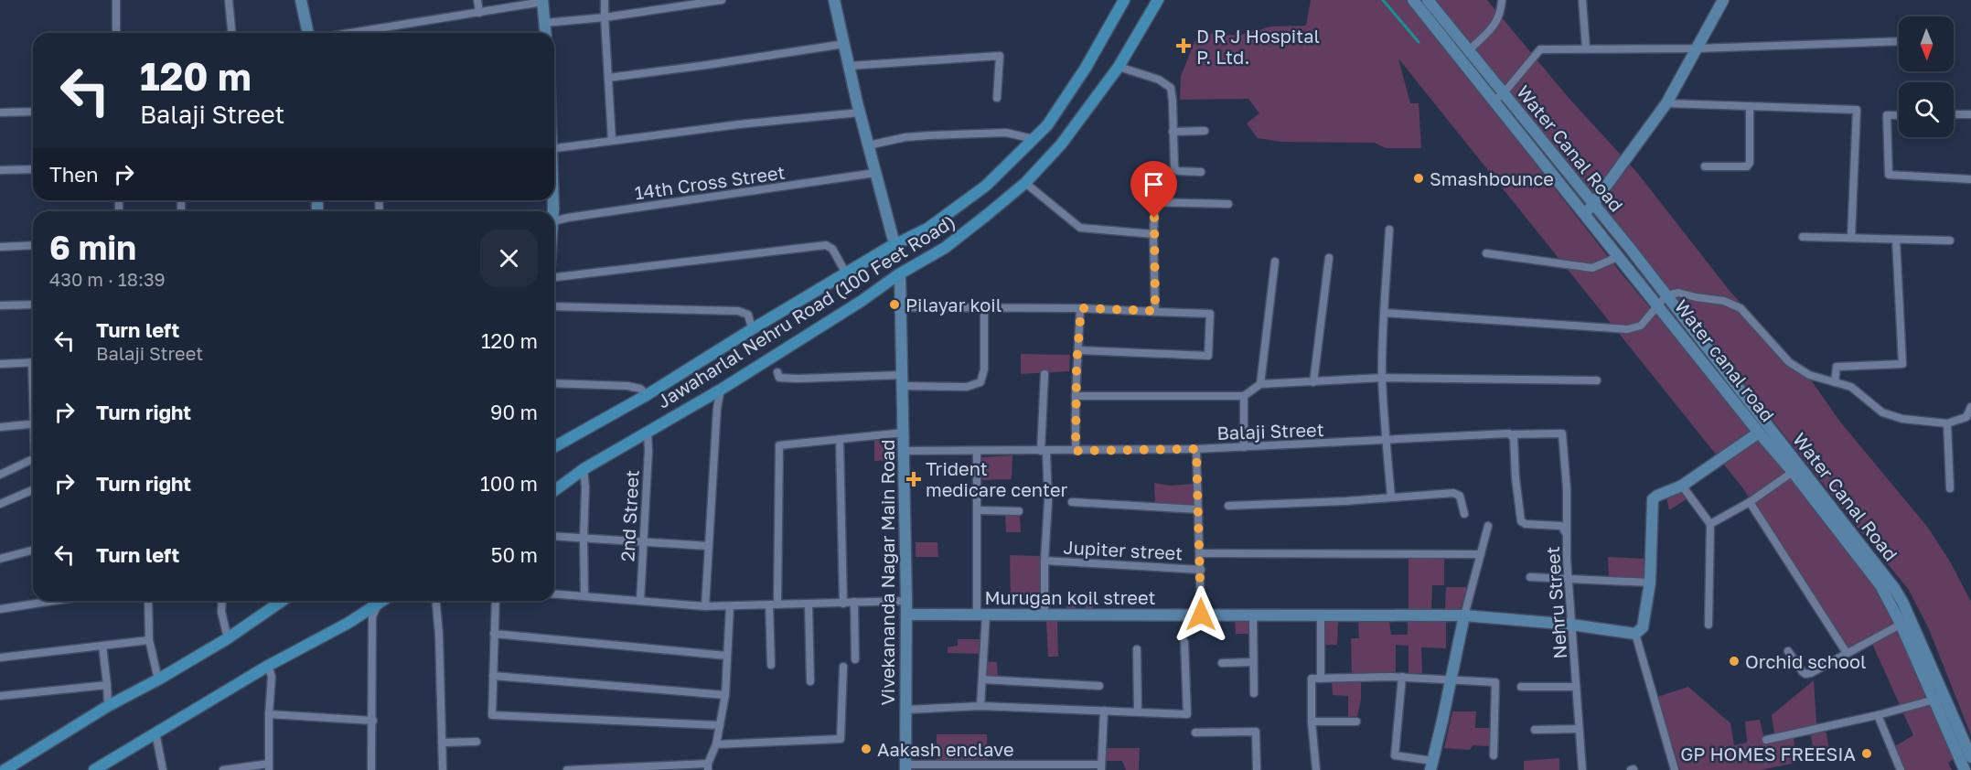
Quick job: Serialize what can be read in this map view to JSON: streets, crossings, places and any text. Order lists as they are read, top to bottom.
{
  "streets": {
    "main road": [
      "Water Canal Road",
      "Jawaharlal Nehru Road (100 Feet Road)",
      "Water canal road",
      "Vivekananda Nagar Main Road",
      "Murugan koil street"
    ],
    "street": [
      "14th Cross Street",
      "Balaji Street",
      "2nd Street",
      "Jupiter street",
      "Nehru Street"
    ]
  },
  "crossings": [
    ["Water Canal Road", "Water canal road"],
    ["Jawaharlal Nehru Road (100 Feet Road)", "2nd Street"],
    ["Balaji Street", "Vivekananda Nagar Main Road"],
    ["Balaji Street", "Nehru Street"],
    ["Vivekananda Nagar Main Road", "Murugan koil street"],
    ["Murugan koil street", "Nehru Street"]
  ],
  "places": {
    "health": ["D R J Hospital P. Ltd.", "Trident medicare center"],
    "other": [
      "Smashbounce",
      "Pilayar koil",
      "Orchid school",
      "Aakash enclave",
      "GP HOMES FREESIA"
    ]
  },
  "north": "bottom",
  "page": {
    "turn": ["120 m", "Balaji Street"],
    "then": "Then",
    "heading": ["6 min", "430 m · 18:39"],
    "list": [
      {
        "name": "Turn left",
        "note": "Balaji Street",
        "value": "120 m"
      },
      {
        "name": "Turn right",
        "value": "90 m"
      },
      {
        "name": "Turn right",
        "value": "100 m"
      },
      {
        "name": "Turn left",
        "value": "50 m"
      }
    ]
  }
}
